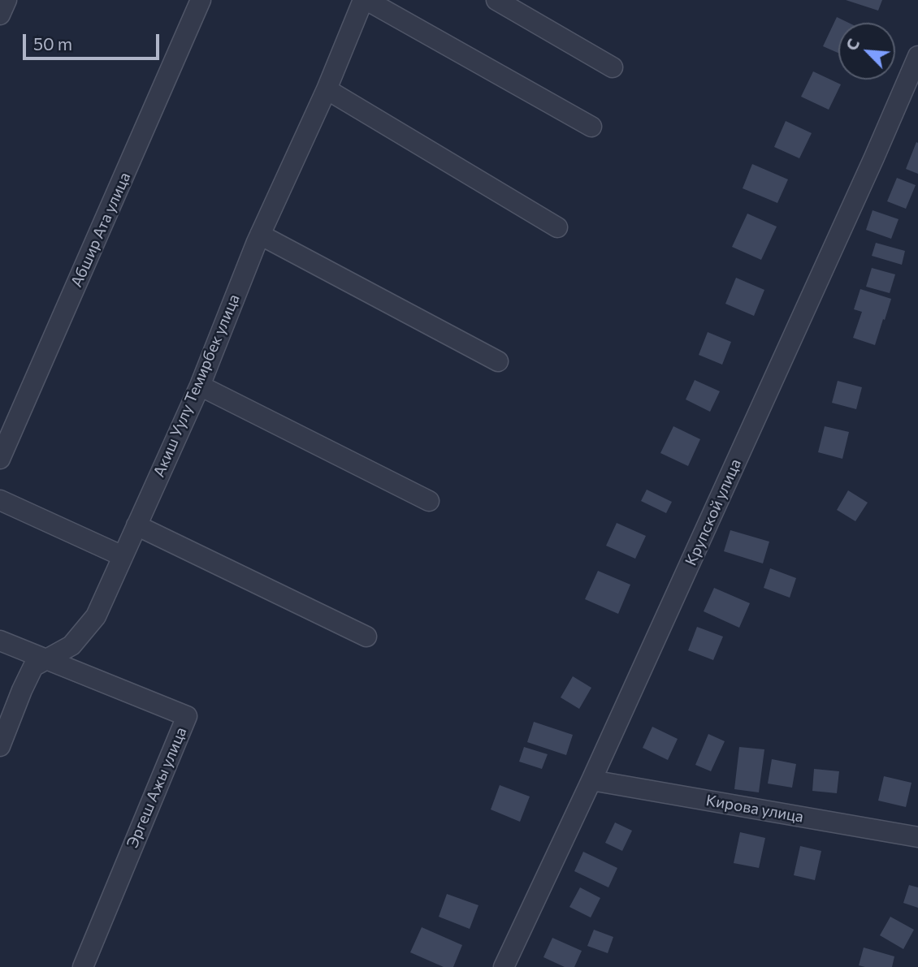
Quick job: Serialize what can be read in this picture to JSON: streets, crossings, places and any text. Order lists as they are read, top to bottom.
{
  "streets": {
    "street": [
      "Абшир Ата улица",
      "Акиш Уулу Темирбек улица",
      "Крупской улица",
      "Эргеш Ажы улица",
      "Кирова улица"
    ]
  },
  "crossings": [
    ["Акиш Уулу Темирбек улица", "Эргеш Ажы улица"],
    ["Крупской улица", "Кирова улица"]
  ],
  "scale_bar": "50 m",
  "north": "top left"
}
